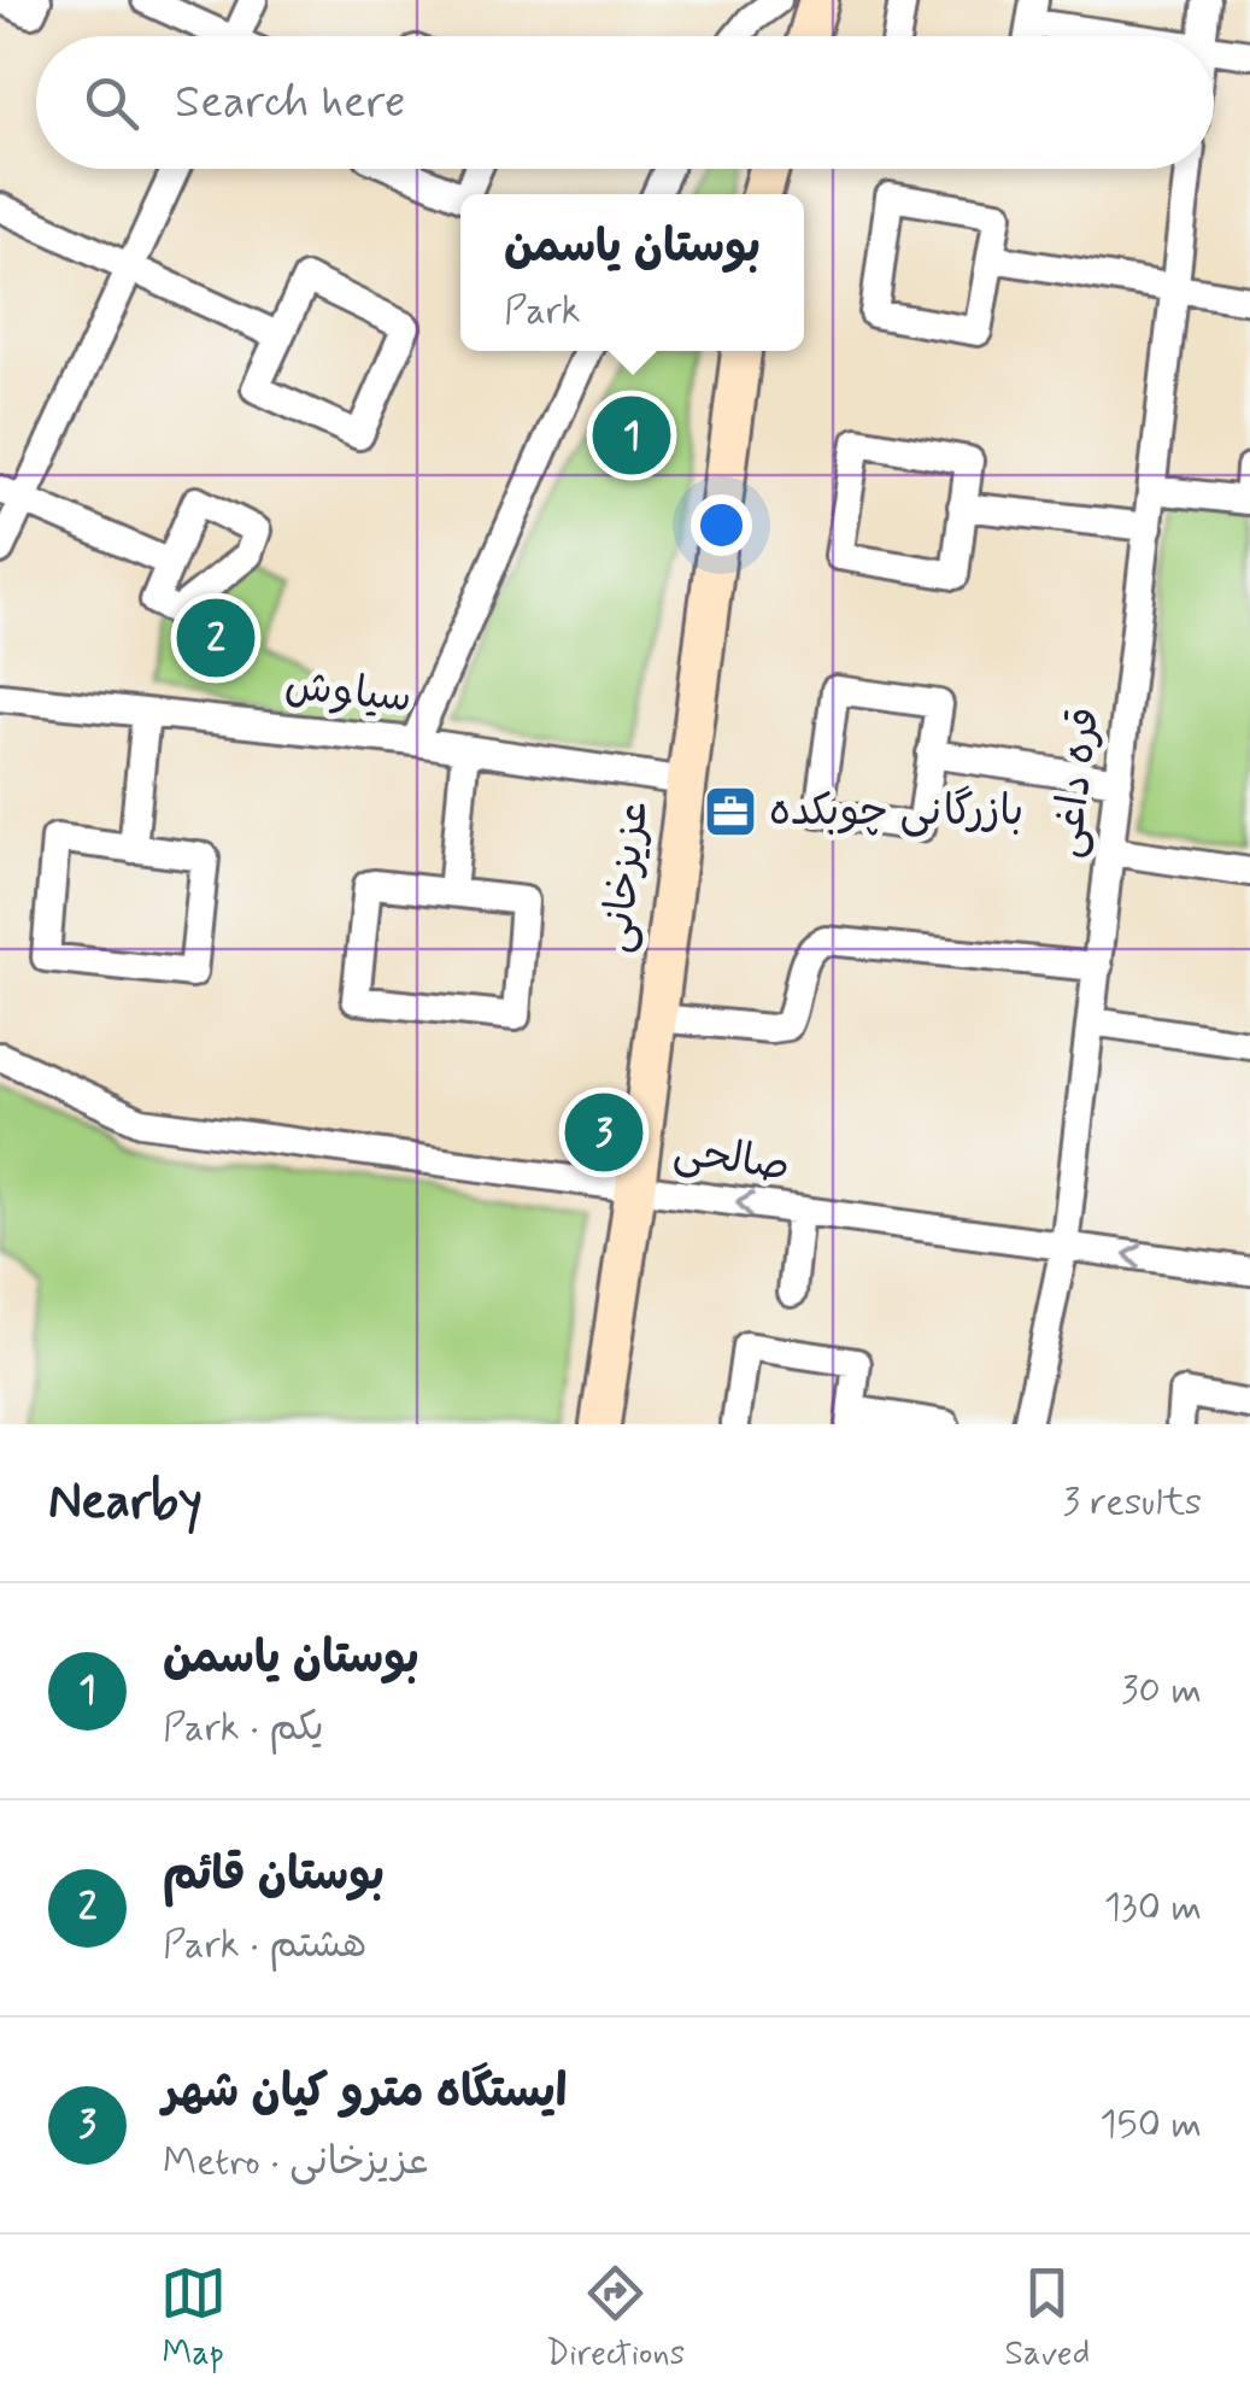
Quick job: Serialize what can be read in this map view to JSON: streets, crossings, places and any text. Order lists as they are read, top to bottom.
{
  "streets": {
    "main road": ["عزیزخانی"],
    "street": ["سیاوش", "قره داغی", "صالحی"]
  },
  "crossings": [
    ["سیاوش", "عزیزخانی"],
    ["قره داغی", "صالحی"],
    ["عزیزخانی", "صالحی"]
  ],
  "places": {
    "office": ["بازرگانی چوبکده"]
  },
  "page": {
    "search": "Search here",
    "popup": ["بوستان یاسمن", "Park"],
    "pins": ["1", "2", "3"],
    "heading": ["Nearby", "3 results"],
    "list": [
      {
        "mark": "1",
        "name": "بوستان یاسمن",
        "note": "Park · یکم",
        "value": "30 m"
      },
      {
        "mark": "2",
        "name": "بوستان قائم",
        "note": "Park · هشتم",
        "value": "130 m"
      },
      {
        "mark": "3",
        "name": "ایستگاه مترو کیان شهر",
        "note": "Metro · عزیزخانی",
        "value": "150 m"
      }
    ],
    "nav": ["Map", "Directions", "Saved"]
  }
}
